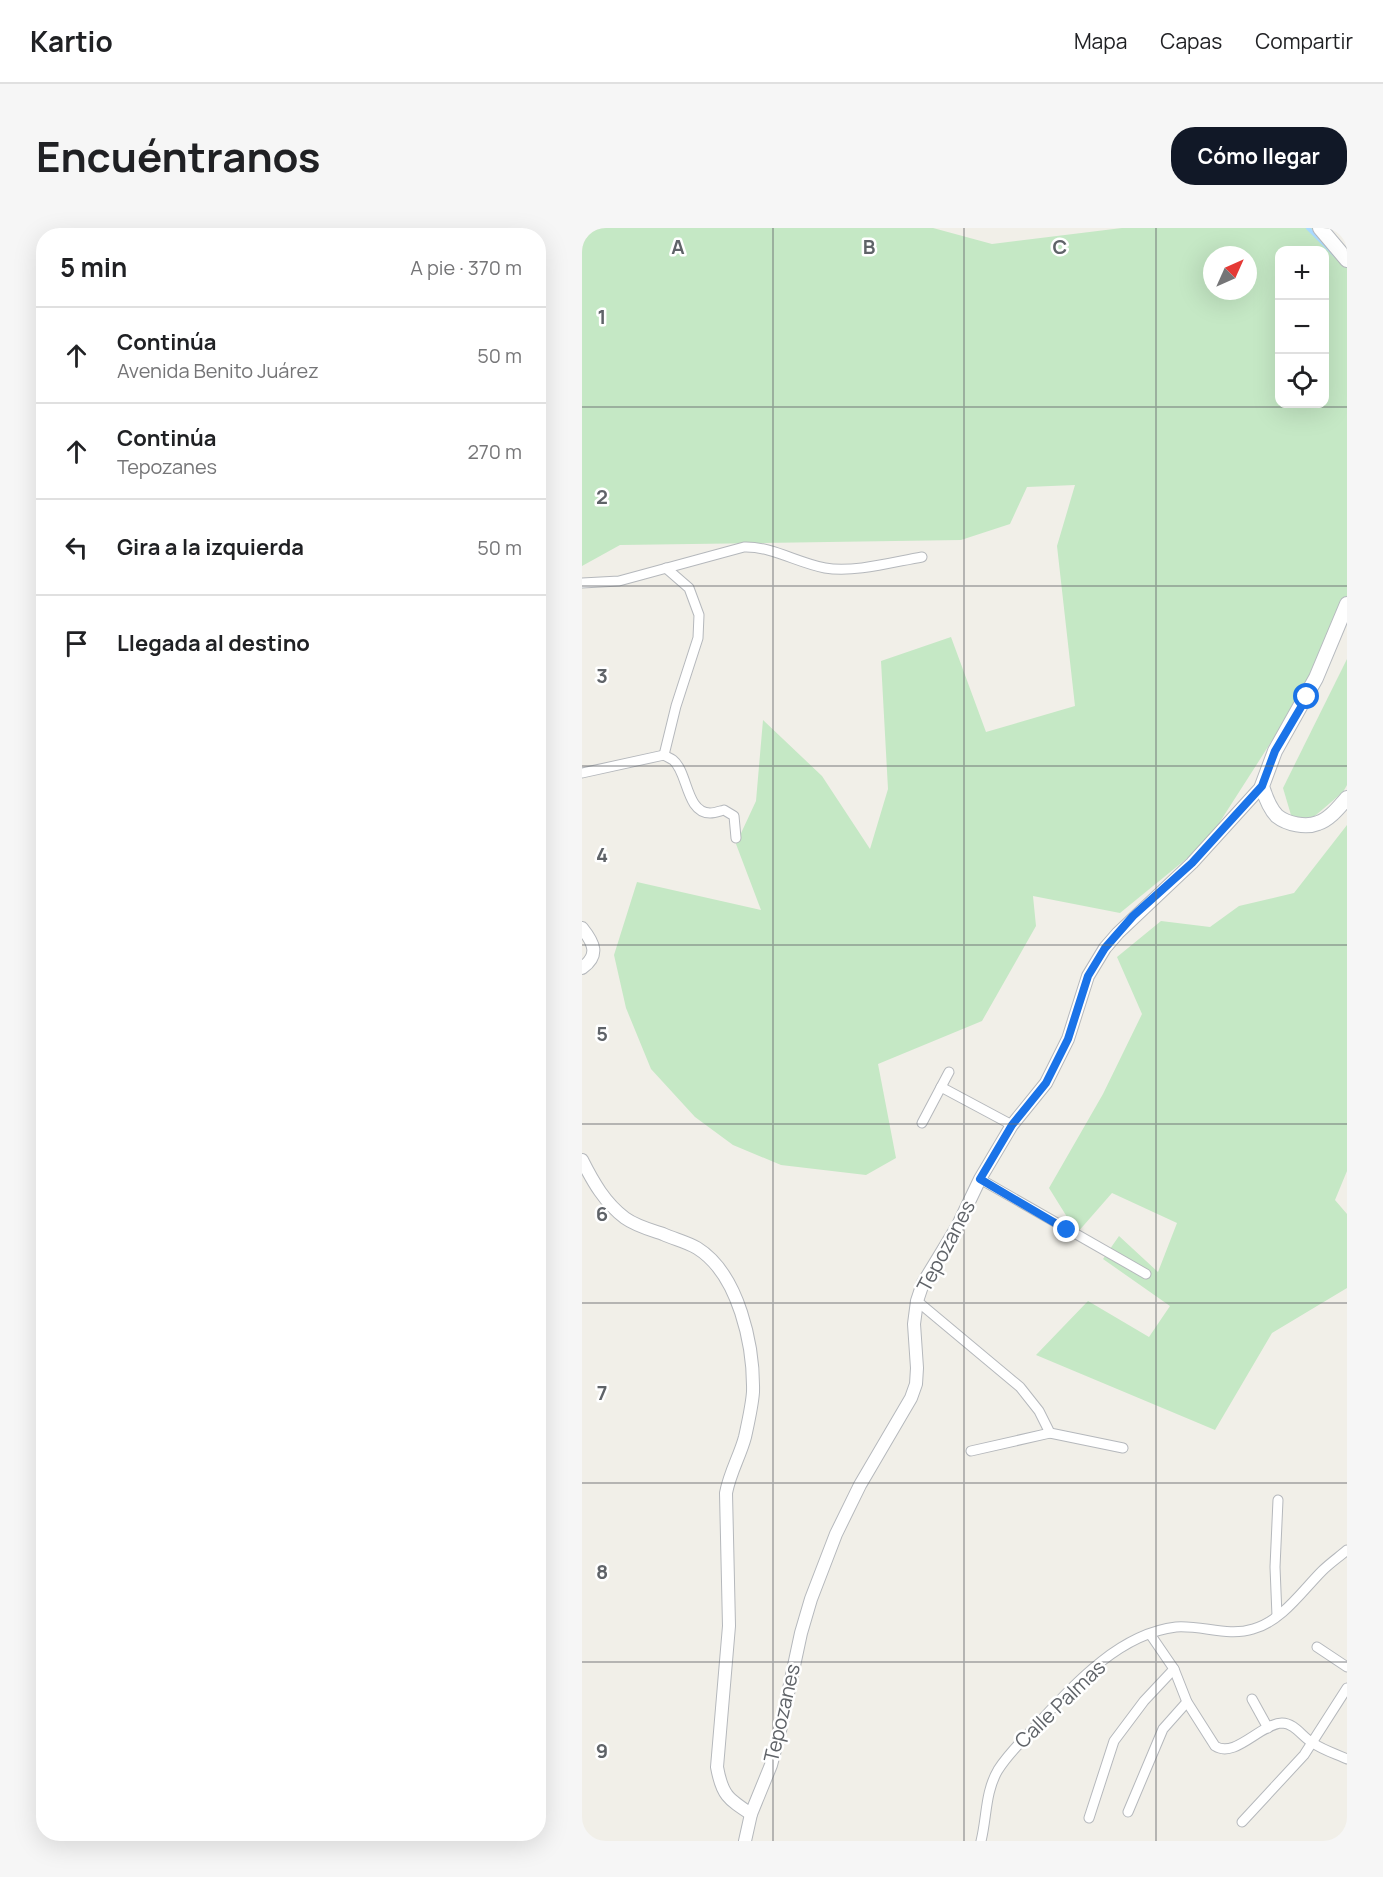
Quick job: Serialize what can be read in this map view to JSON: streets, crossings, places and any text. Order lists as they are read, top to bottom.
{
  "streets": {
    "street": ["Tepozanes", "Calle Palmas"]
  },
  "north": "top right",
  "page": {
    "header": "Kartio",
    "nav": ["Mapa", "Capas", "Compartir"],
    "title": "Encuéntranos",
    "buttons": "Cómo llegar",
    "heading": ["5 min", "A pie · 370 m"],
    "map_buttons": ["+", "−"],
    "list": [
      ["Continúa", "Avenida Benito Juárez", "50 m"],
      ["Continúa", "Tepozanes", "270 m"],
      ["Gira a la izquierda", "50 m"],
      "Llegada al destino"
    ]
  },
  "grid": {
    "columns": ["A", "B", "C"],
    "rows": [
      "1",
      "2",
      "3",
      "4",
      "5",
      "6",
      "7",
      "8",
      "9"
    ]
  }
}
